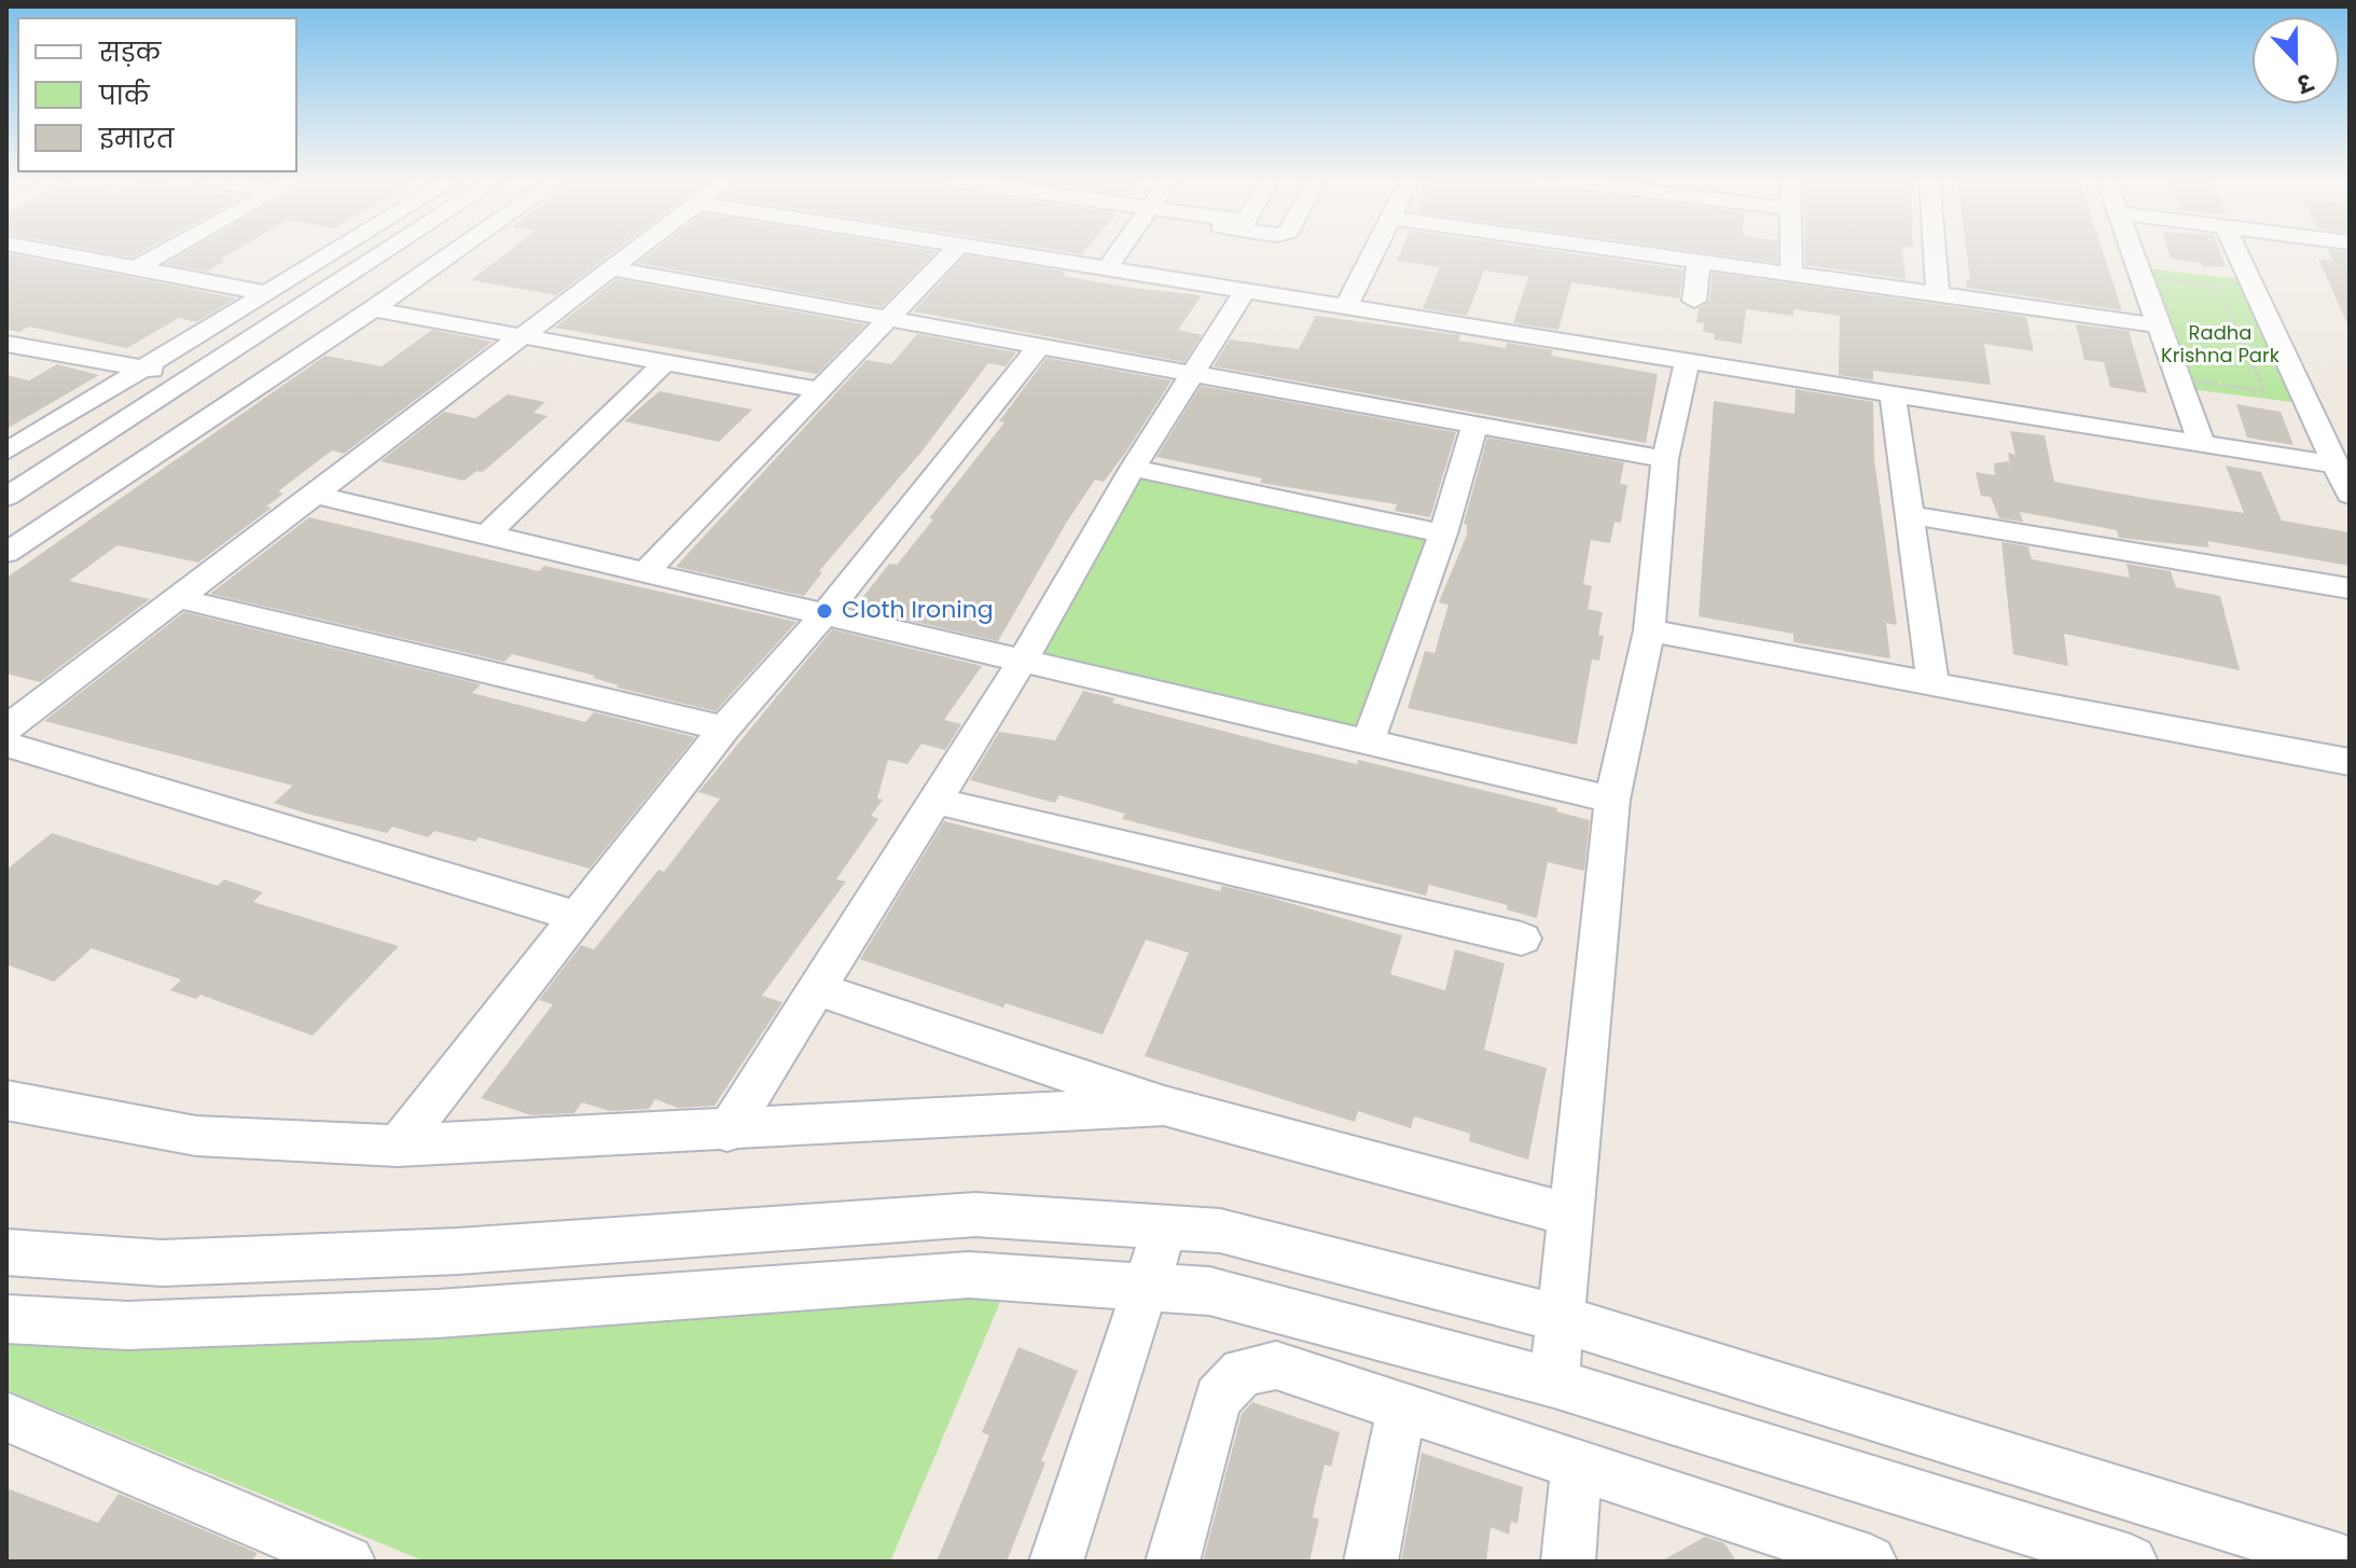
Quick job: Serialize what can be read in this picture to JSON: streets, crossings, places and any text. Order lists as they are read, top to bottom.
{
  "parks": ["Radha Krishna Park"],
  "places": ["Cloth Ironing"],
  "legend": ["सड़क", "पार्क", "इमारत"],
  "north": "bottom"
}
